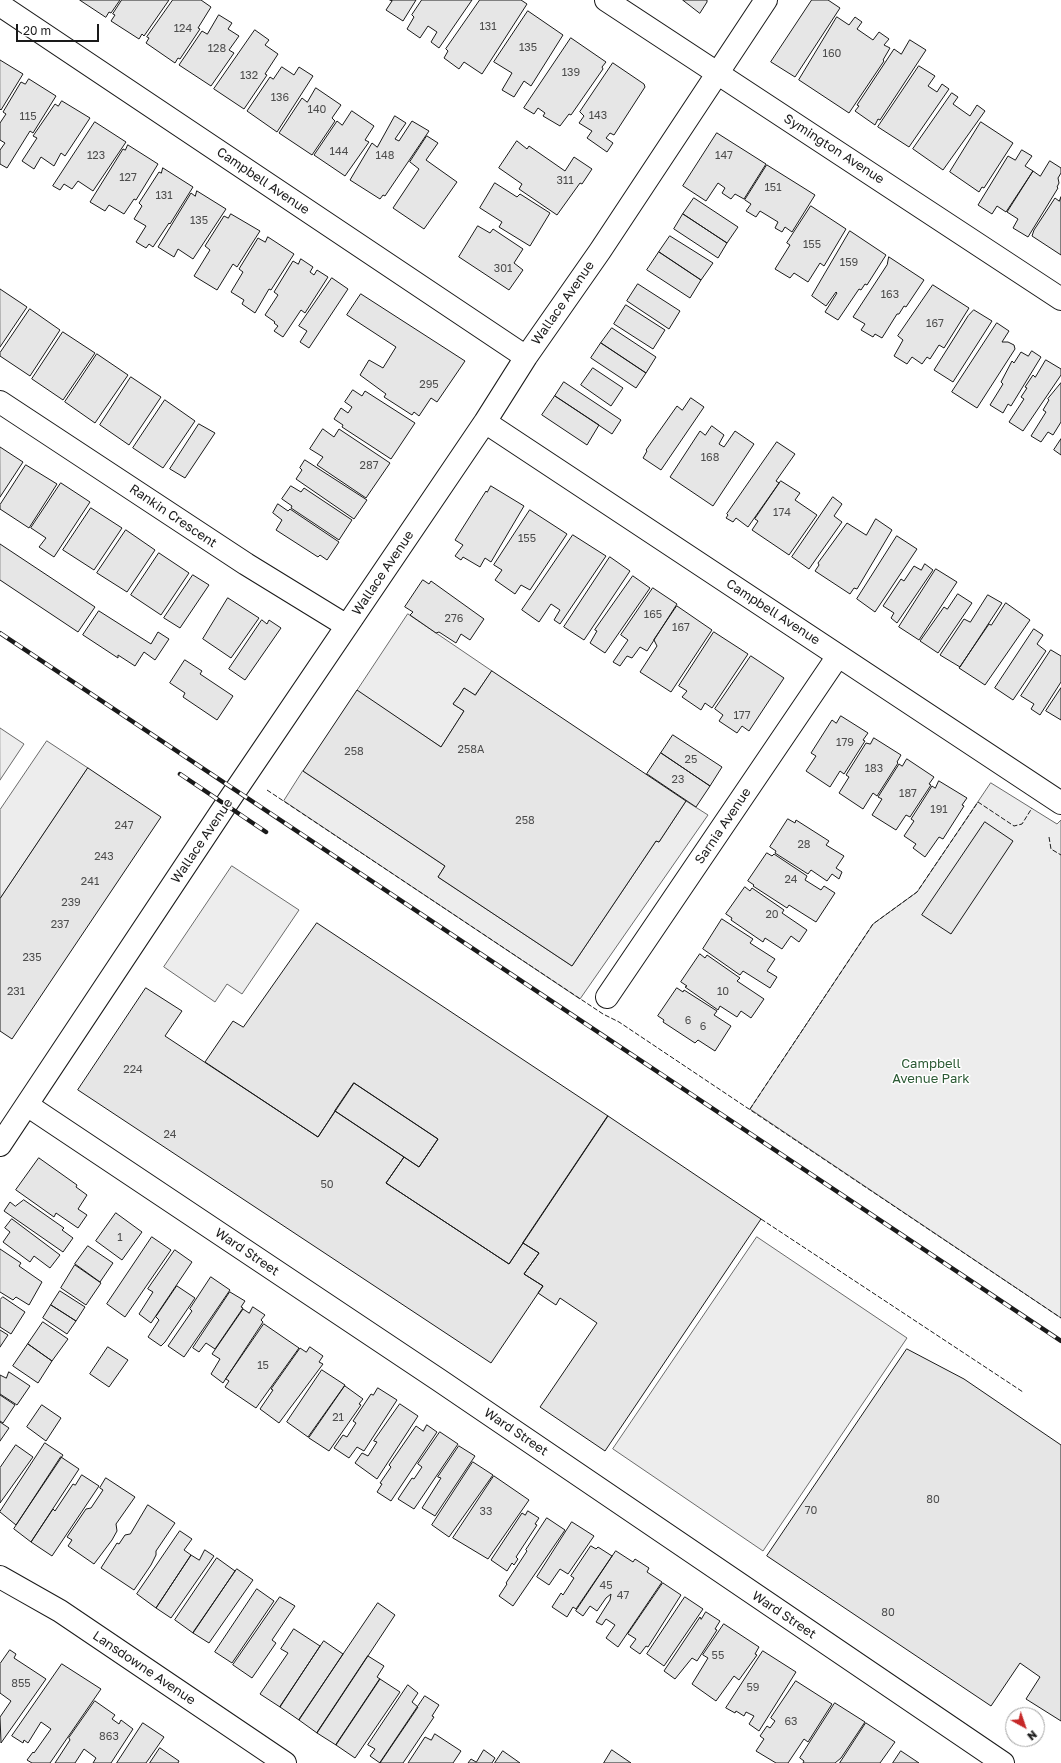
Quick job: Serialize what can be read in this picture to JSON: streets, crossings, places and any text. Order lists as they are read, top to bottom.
{
  "streets": {
    "street": [
      "Symington Avenue",
      "Campbell Avenue",
      "Wallace Avenue",
      "Rankin Crescent",
      "Sarnia Avenue",
      "Ward Street",
      "Lansdowne Avenue"
    ]
  },
  "crossings": [
    ["Symington Avenue", "Wallace Avenue"],
    ["Campbell Avenue", "Wallace Avenue"],
    ["Campbell Avenue", "Sarnia Avenue"],
    ["Wallace Avenue", "Rankin Crescent"],
    ["Wallace Avenue", "Ward Street"]
  ],
  "parks": ["Campbell Avenue Park"],
  "house_numbers": [
    "131",
    "124",
    "135",
    "128",
    "160",
    "139",
    "132",
    "136",
    "140",
    "143",
    "115",
    "144",
    "123",
    "148",
    "147",
    "127",
    "311",
    "151",
    "131",
    "135",
    "155",
    "159",
    "301",
    "163",
    "167",
    "295",
    "168",
    "287",
    "174",
    "155",
    "165",
    "276",
    "167",
    "177",
    "179",
    "258A",
    "258",
    "25",
    "183",
    "23",
    "187",
    "191",
    "258",
    "247",
    "28",
    "243",
    "24",
    "241",
    "239",
    "20",
    "237",
    "235",
    "231",
    "10",
    "6",
    "6",
    "224",
    "24",
    "50",
    "1",
    "15",
    "21",
    "80",
    "70",
    "33",
    "45",
    "47",
    "80",
    "55",
    "855",
    "59",
    "63",
    "863"
  ],
  "scale_bar": "20 m",
  "north": "bottom right"
}
